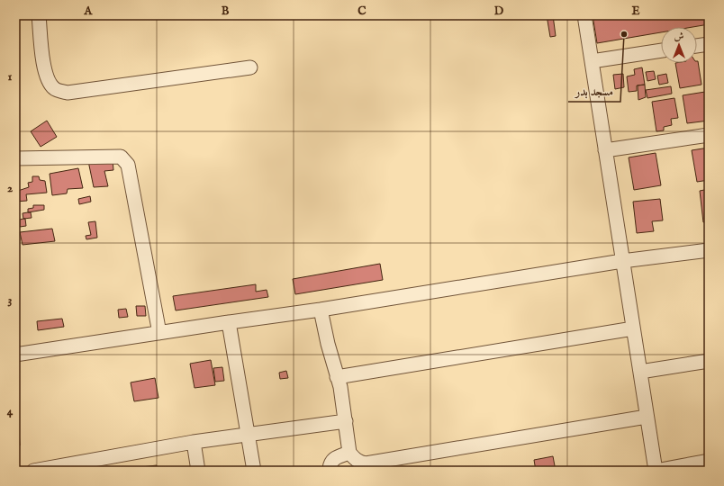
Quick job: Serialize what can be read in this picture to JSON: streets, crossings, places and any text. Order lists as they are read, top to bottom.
{
  "places": ["مسجد بدر"],
  "north": "top",
  "grid": {
    "columns": [
      "A",
      "B",
      "C",
      "D",
      "E"
    ],
    "rows": [
      "1",
      "2",
      "3",
      "4"
    ]
  }
}
